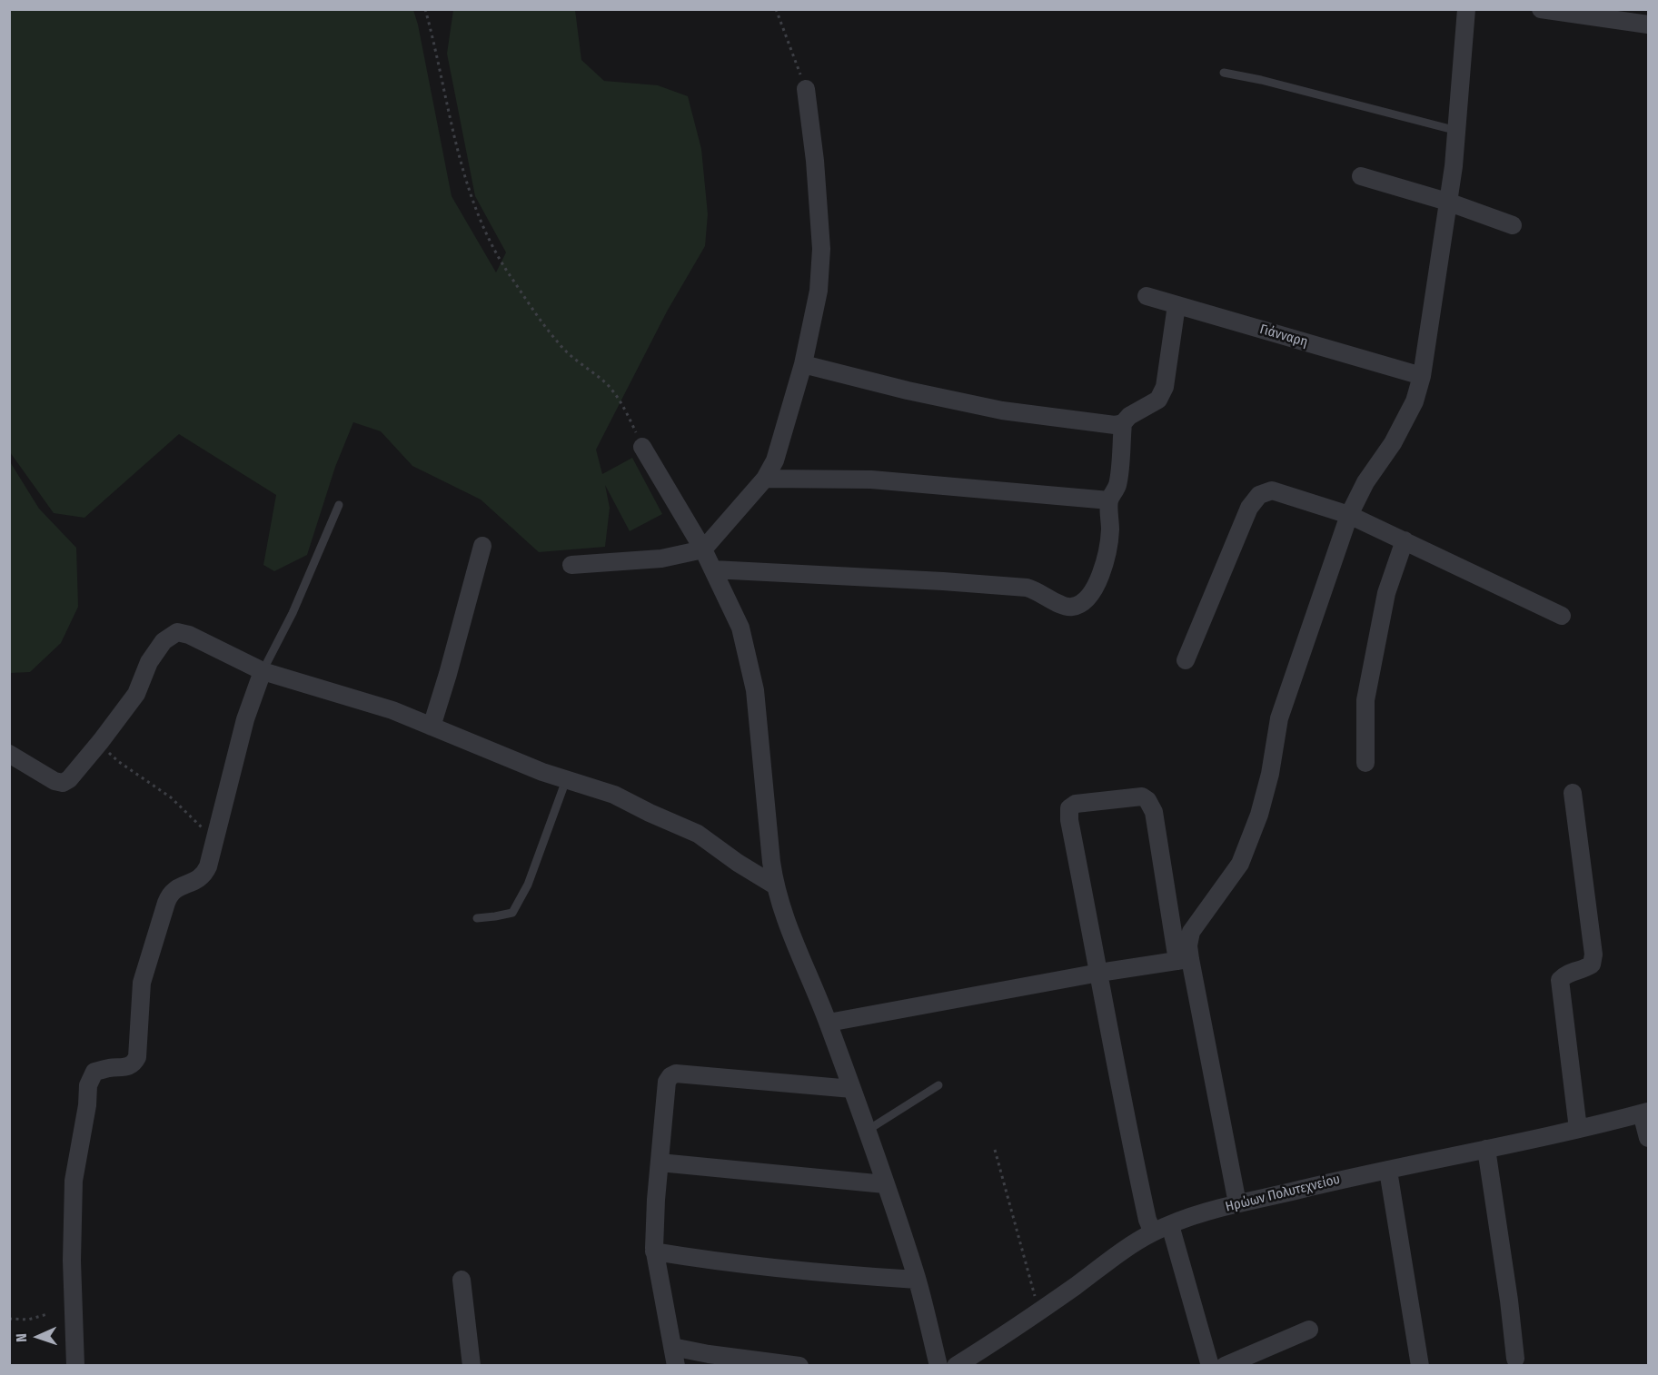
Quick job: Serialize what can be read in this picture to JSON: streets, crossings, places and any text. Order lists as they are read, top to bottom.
{
  "streets": {
    "street": ["Γιάνναρη", "Ηρώων Πολυτεχνείου"]
  },
  "north": "left"
}
